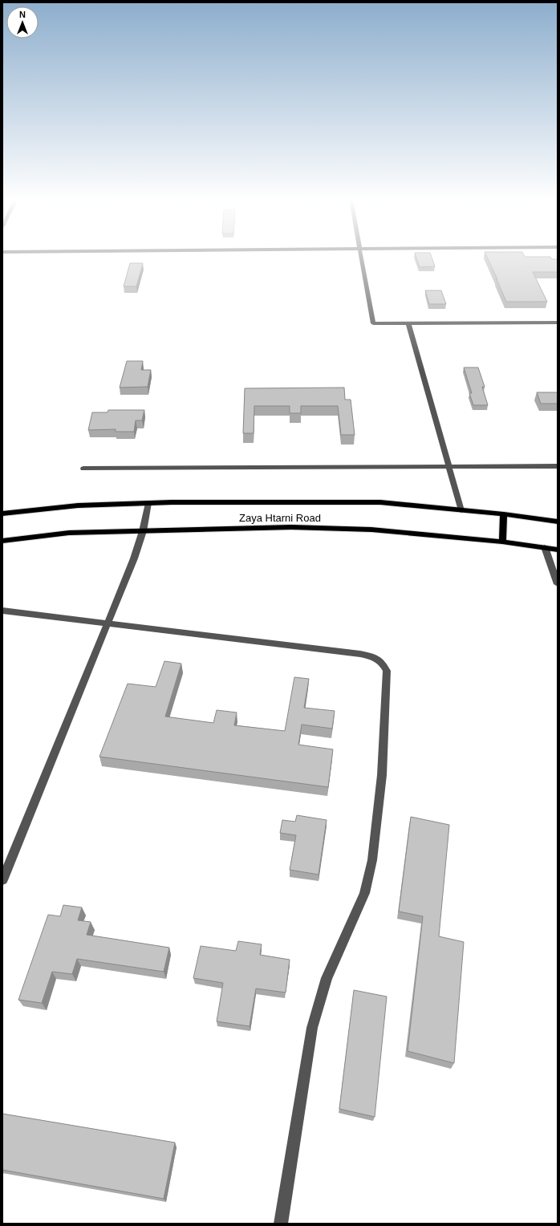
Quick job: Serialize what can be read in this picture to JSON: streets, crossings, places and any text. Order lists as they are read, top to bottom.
{
  "streets": {
    "main road": ["Zaya Htarni Road"]
  },
  "north": "top"
}
